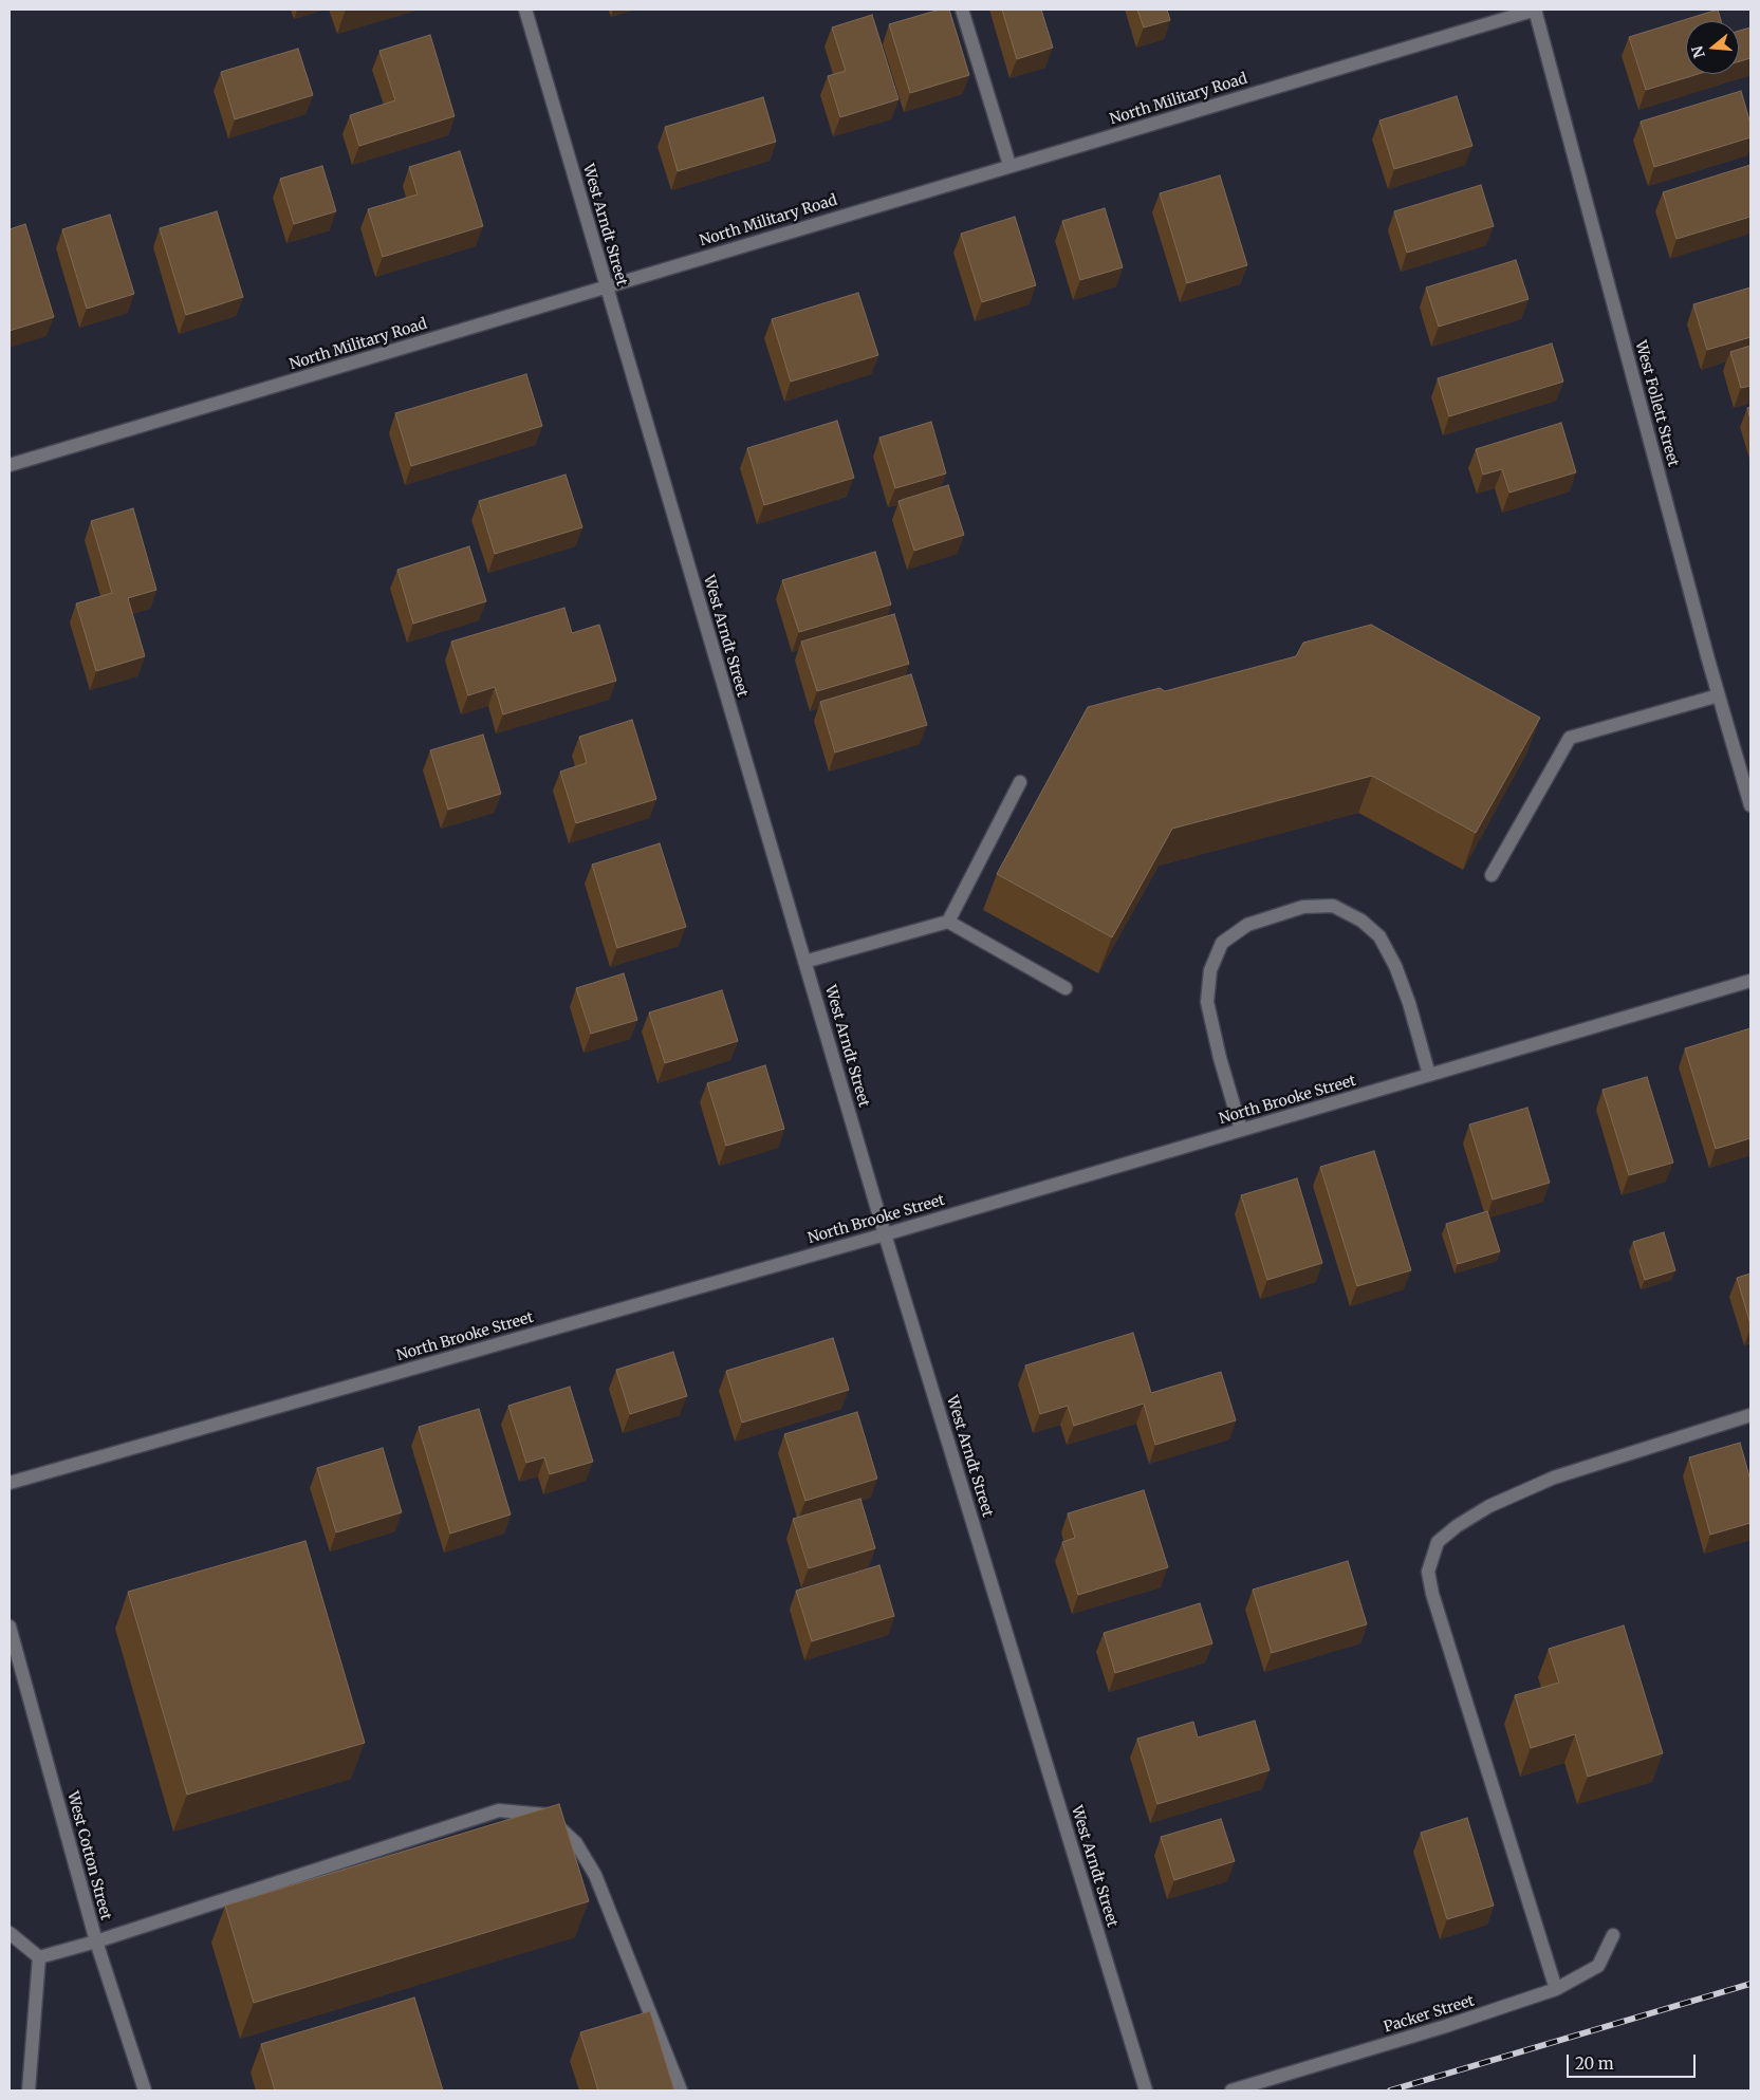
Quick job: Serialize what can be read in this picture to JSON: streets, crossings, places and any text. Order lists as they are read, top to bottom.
{
  "streets": {
    "street": [
      "North Military Road",
      "West Arndt Street",
      "West Follett Street",
      "North Brooke Street",
      "West Cotton Street",
      "Packer Street"
    ]
  },
  "crossings": [
    ["North Military Road", "West Arndt Street"],
    ["North Military Road", "West Follett Street"],
    ["West Arndt Street", "North Brooke Street"]
  ],
  "scale_bar": "20 m",
  "north": "left"
}
